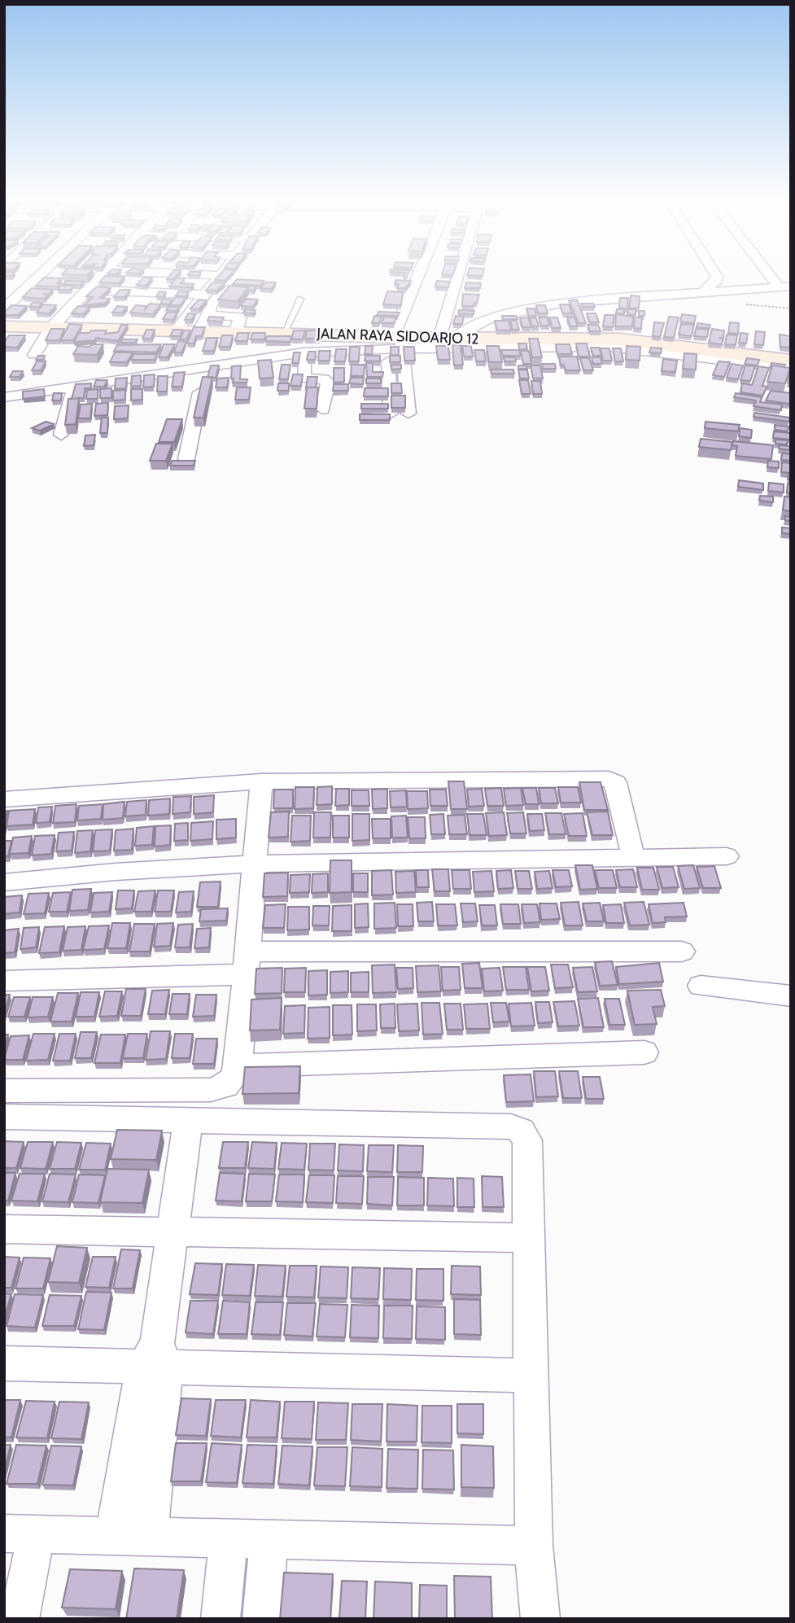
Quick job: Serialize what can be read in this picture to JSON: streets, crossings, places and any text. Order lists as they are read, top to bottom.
{
  "streets": {
    "main road": ["JALAN RAYA SIDOARJO 12"]
  }
}
